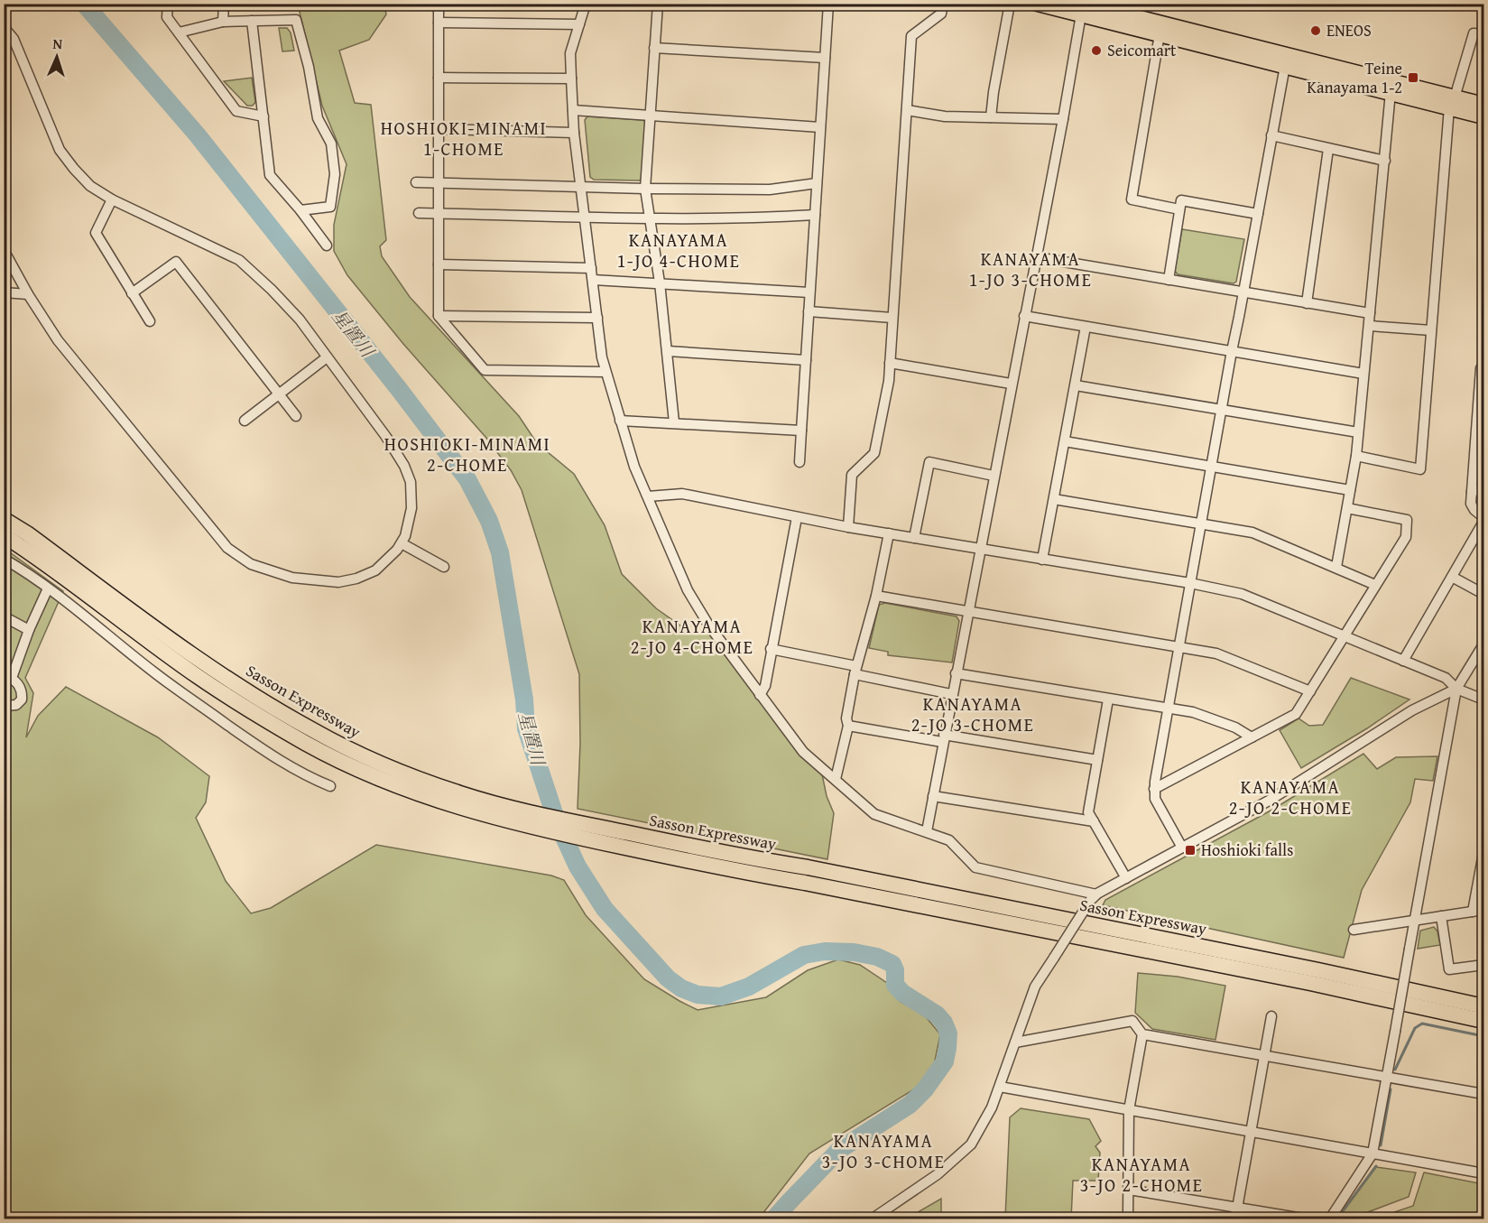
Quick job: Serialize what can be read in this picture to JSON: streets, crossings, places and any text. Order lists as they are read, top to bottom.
{
  "streets": {
    "highway": ["Sasson Expressway"]
  },
  "districts": [
    "HOSHIOKI-MINAMI 1-CHOME",
    "KANAYAMA 1-JO 4-CHOME",
    "KANAYAMA 1-JO 3-CHOME",
    "HOSHIOKI-MINAMI 2-CHOME",
    "KANAYAMA 2-JO 4-CHOME",
    "KANAYAMA 2-JO 3-CHOME",
    "KANAYAMA 2-JO 2-CHOME",
    "KANAYAMA 3-JO 3-CHOME",
    "KANAYAMA 3-JO 2-CHOME"
  ],
  "water": ["星置川"],
  "places": {
    "other": ["ENEOS", "Seicomart"],
    "transit": ["Teine Kanayama 1-2", "Hoshioki falls"]
  },
  "north": "top"
}
